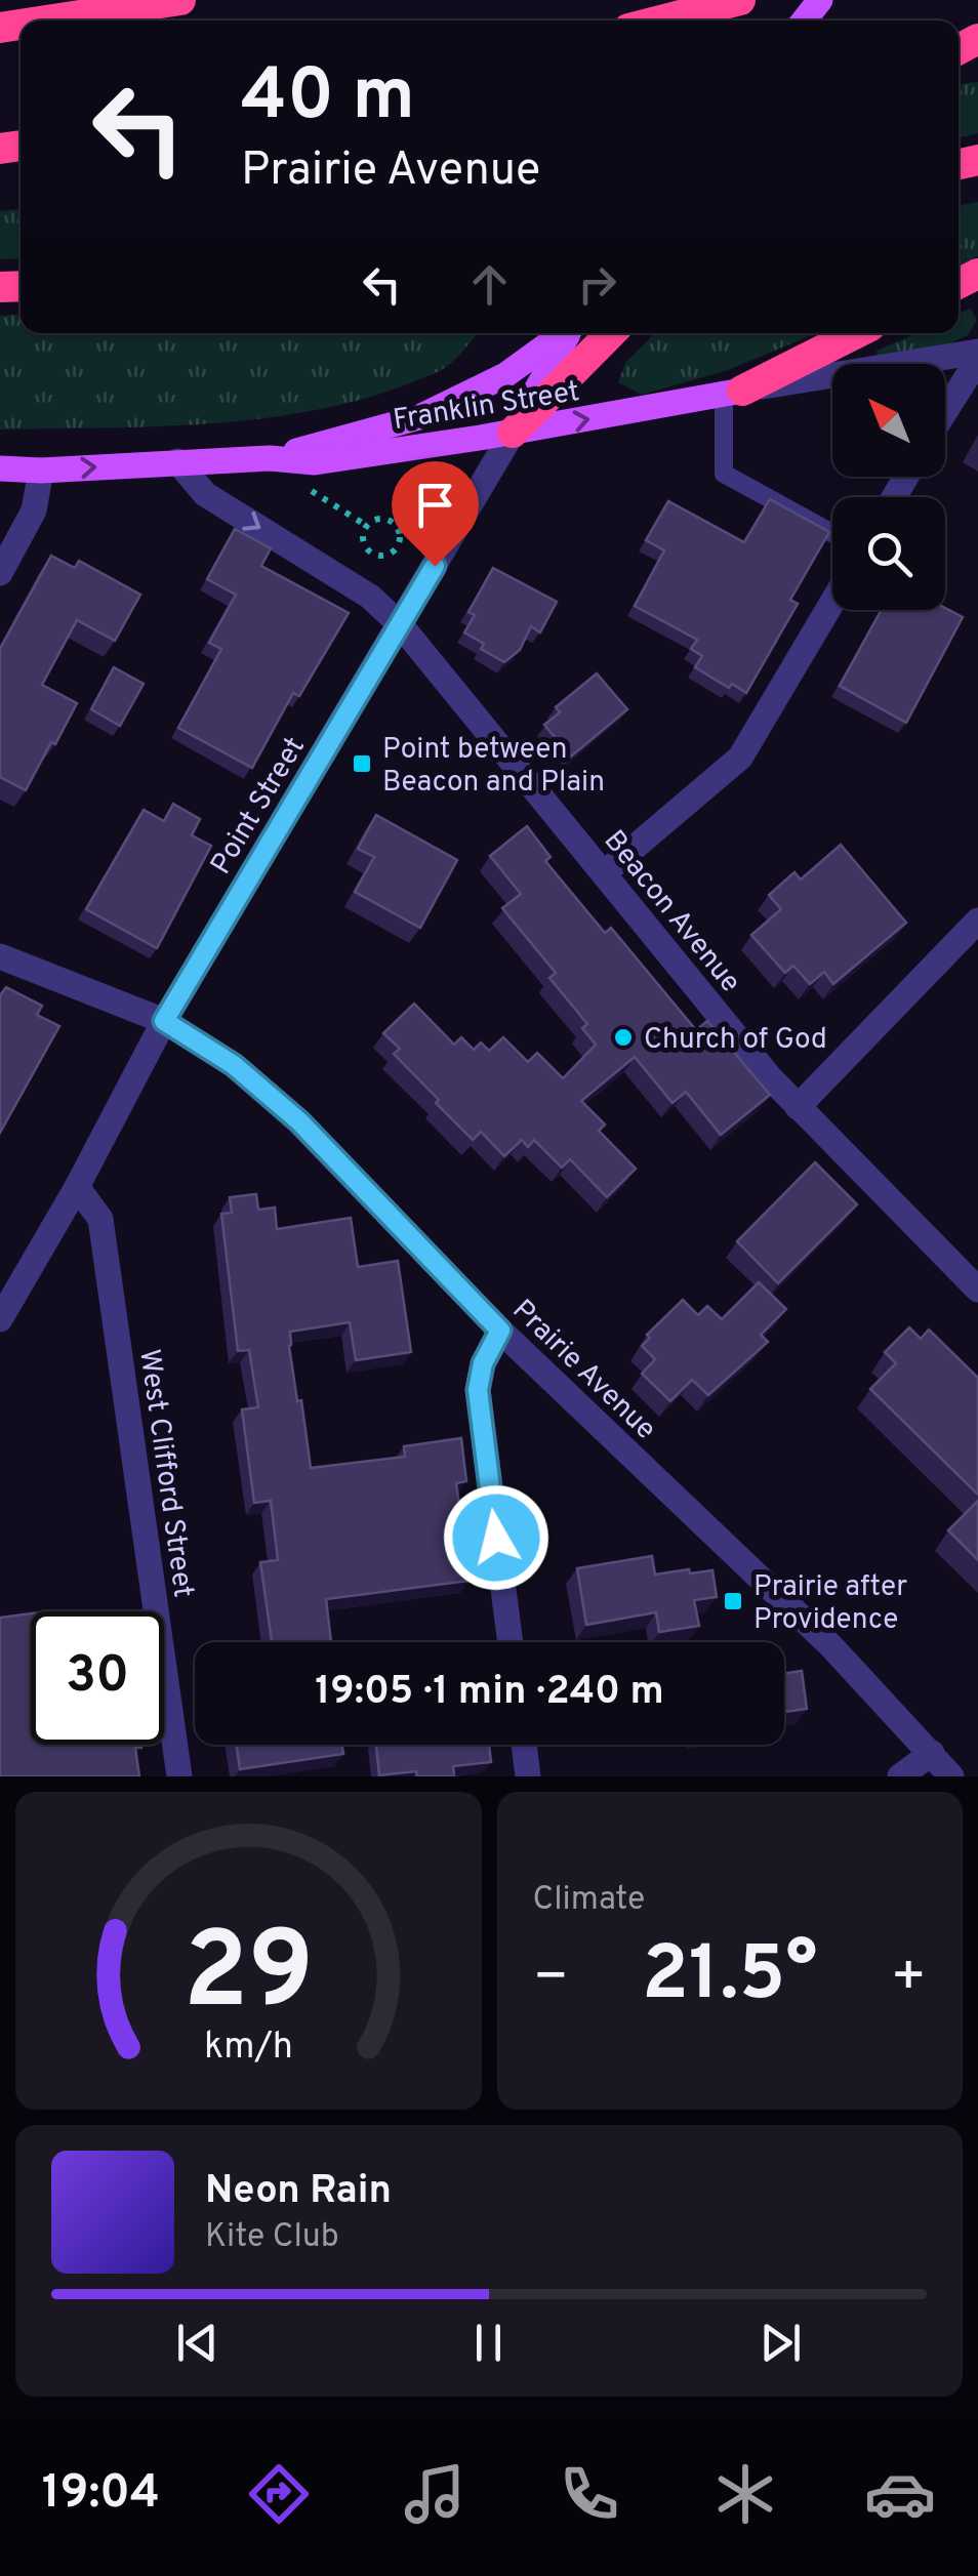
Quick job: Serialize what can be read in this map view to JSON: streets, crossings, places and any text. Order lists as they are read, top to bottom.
{
  "streets": {
    "main road": ["Franklin Street", "Point Street"],
    "street": ["Beacon Avenue", "Prairie Avenue", "West Clifford Street"]
  },
  "crossings": [
    ["Franklin Street", "Point Street"],
    ["Franklin Street", "Beacon Avenue"],
    ["Point Street", "Beacon Avenue"],
    ["Point Street", "Prairie Avenue"],
    ["Point Street", "West Clifford Street"]
  ],
  "one_way": ["Franklin Street"],
  "places": {
    "transit": ["Point between Beacon and Plain", "Prairie after Providence"],
    "other": ["Church of God"]
  },
  "north": "top left",
  "page": {
    "turn": ["40 m", "Prairie Avenue"],
    "limit": "30",
    "trip": "19:05 · 1 min · 240 m",
    "tile": "Climate",
    "heat": ["−", "21.5°", "+"],
    "song": ["Neon Rain", "Kite Club"],
    "tabs": "19:04",
    "gauge": ["29", "km/h"]
  }
}
